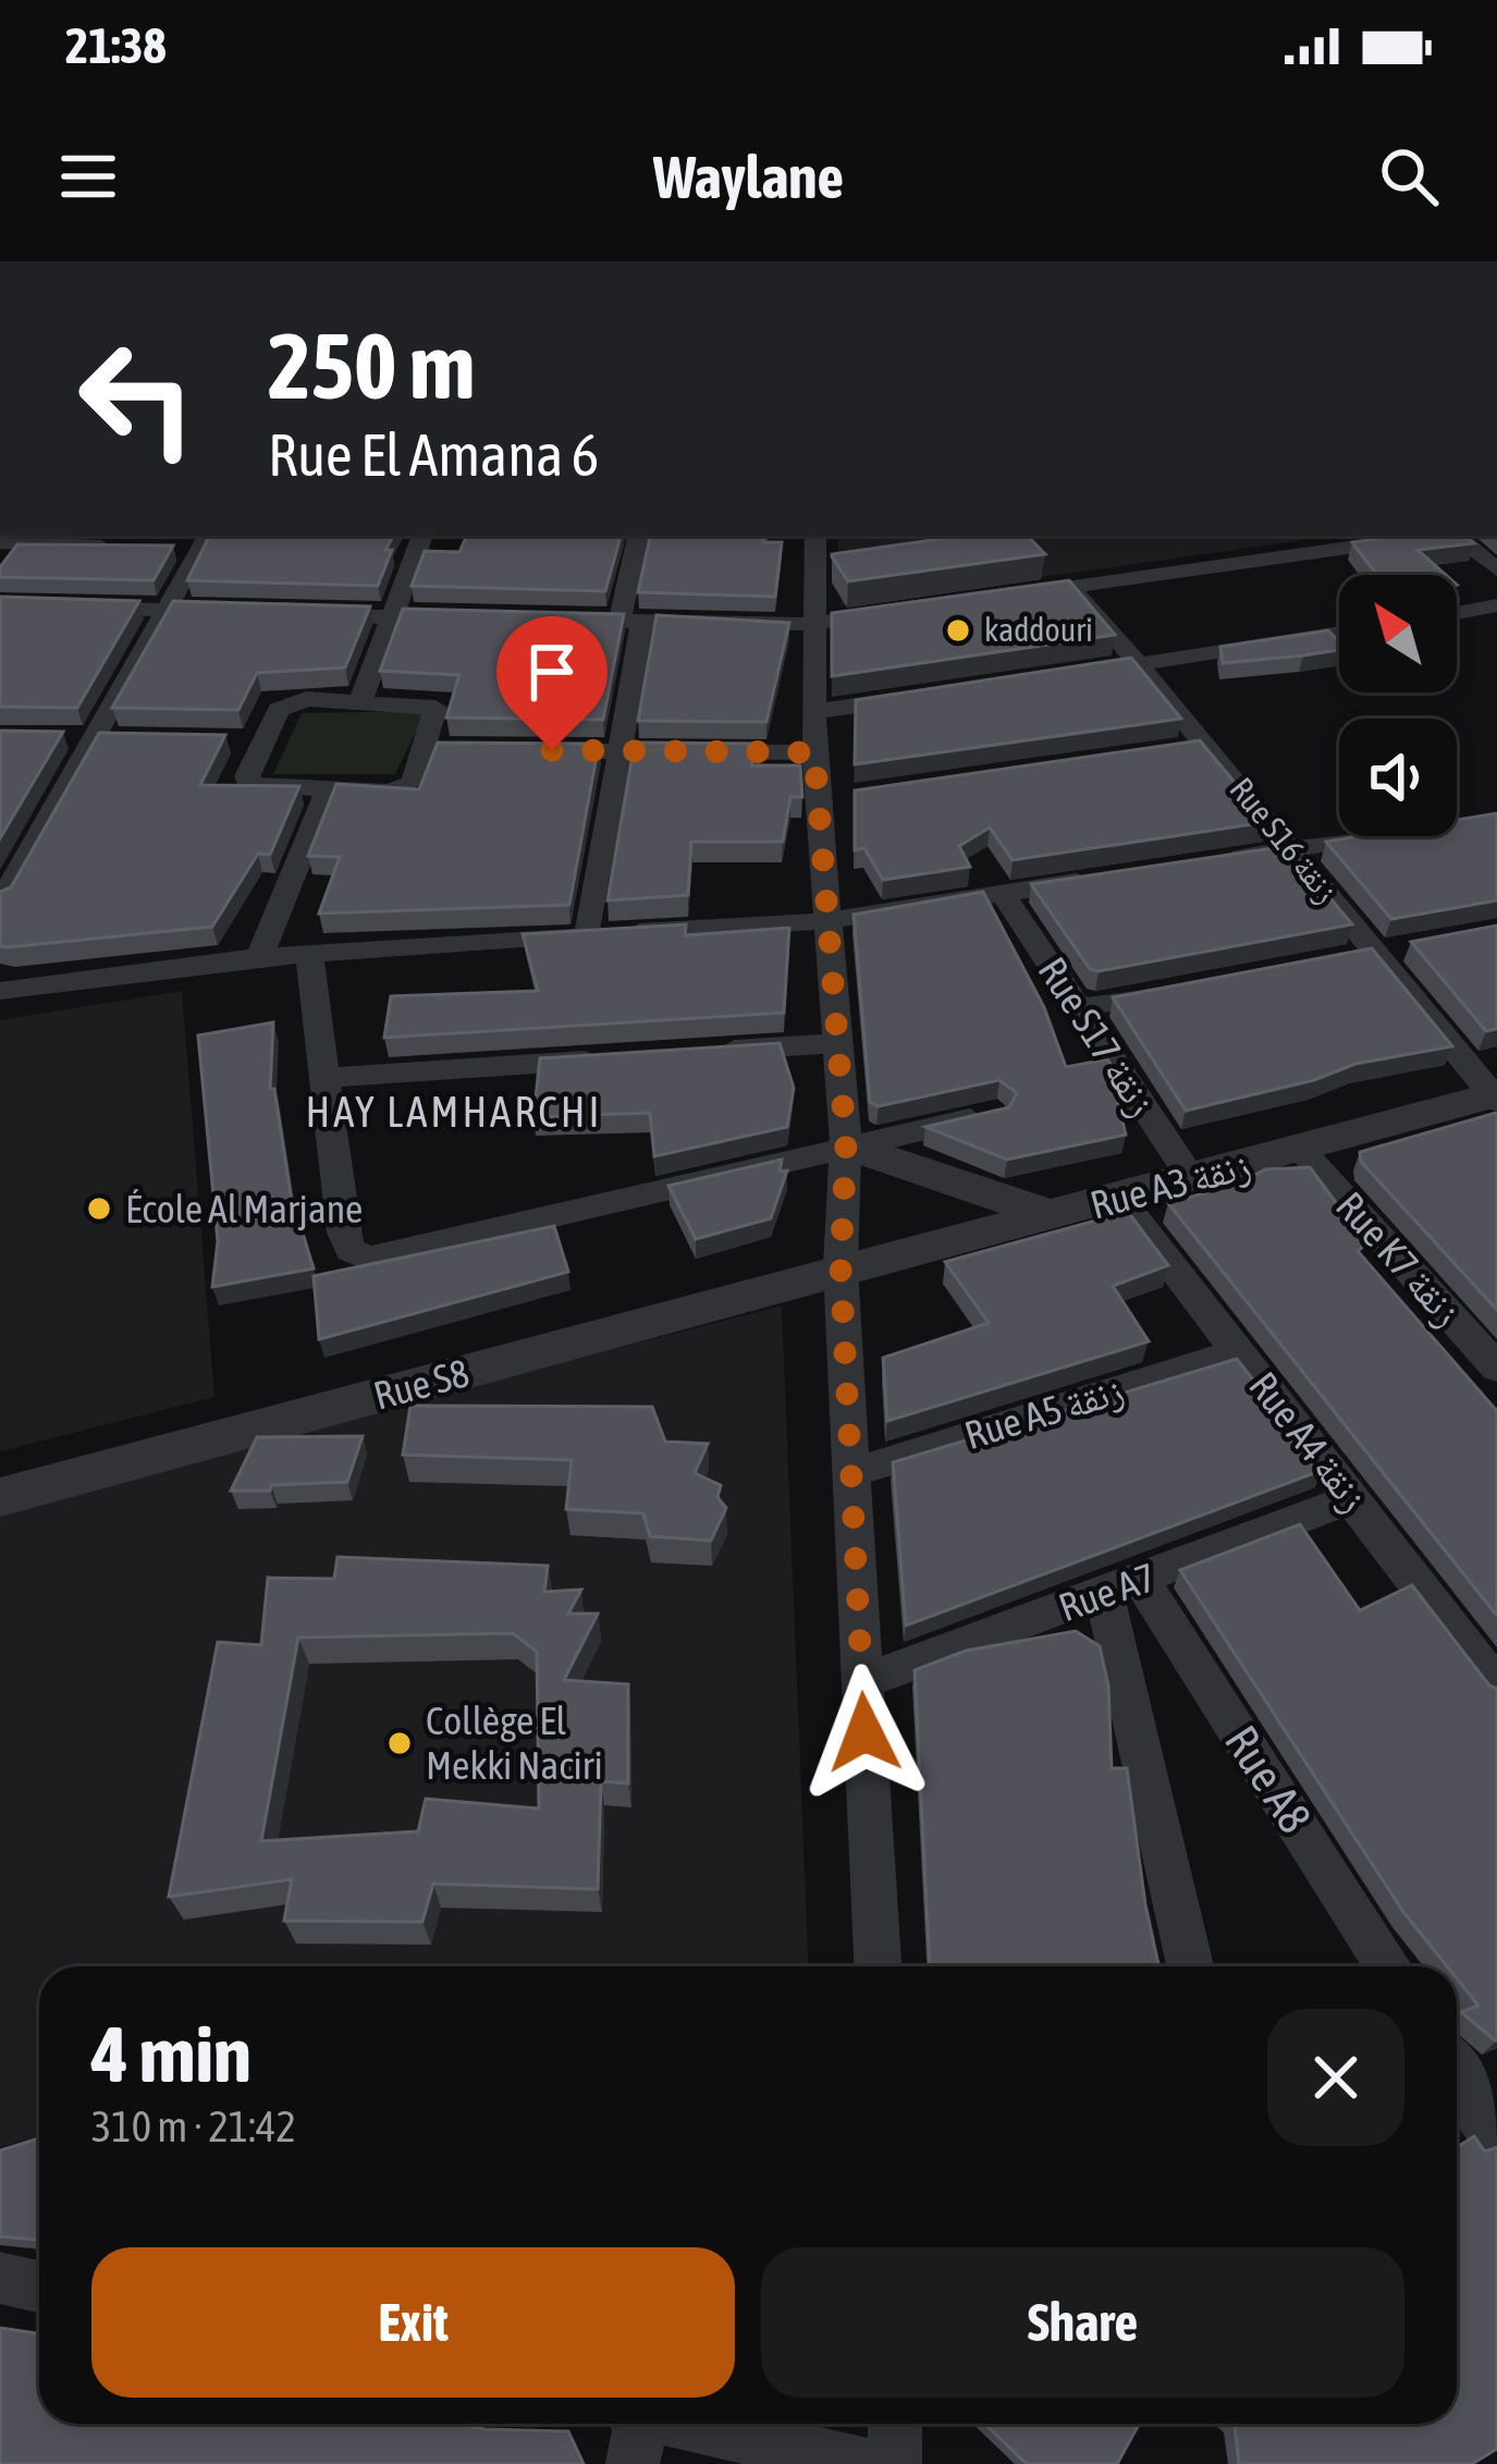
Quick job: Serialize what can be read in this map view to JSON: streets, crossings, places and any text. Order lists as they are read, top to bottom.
{
  "streets": {
    "street": [
      "Rue S16 زنقة",
      "Rue S17 زنقة",
      "Rue A3 زنقة",
      "Rue K7 زنقة",
      "Rue S8",
      "Rue A5 زنقة",
      "Rue A4 زنقة",
      "Rue A7",
      "Rue A8"
    ]
  },
  "crossings": [
    ["Rue S16 زنقة", "Rue A3 زنقة"],
    ["Rue S17 زنقة", "Rue A3 زنقة"],
    ["Rue A3 زنقة", "Rue K7 زنقة"],
    ["Rue A3 زنقة", "Rue S8"],
    ["Rue A3 زنقة", "Rue A4 زنقة"],
    ["Rue A5 زنقة", "Rue A4 زنقة"],
    ["Rue A4 زنقة", "Rue A7"],
    ["Rue A7", "Rue A8"]
  ],
  "districts": ["HAY LAMHARCHI"],
  "places": ["kaddouri", "École Al Marjane", "Collège El Mekki Naciri"],
  "north": "top left",
  "page": {
    "status": "21:38",
    "header": "Waylane",
    "turn": ["250 m", "Rue El Amana 6"],
    "heading": ["4 min", "310 m · 21:42"],
    "buttons": ["Exit", "Share"]
  }
}
